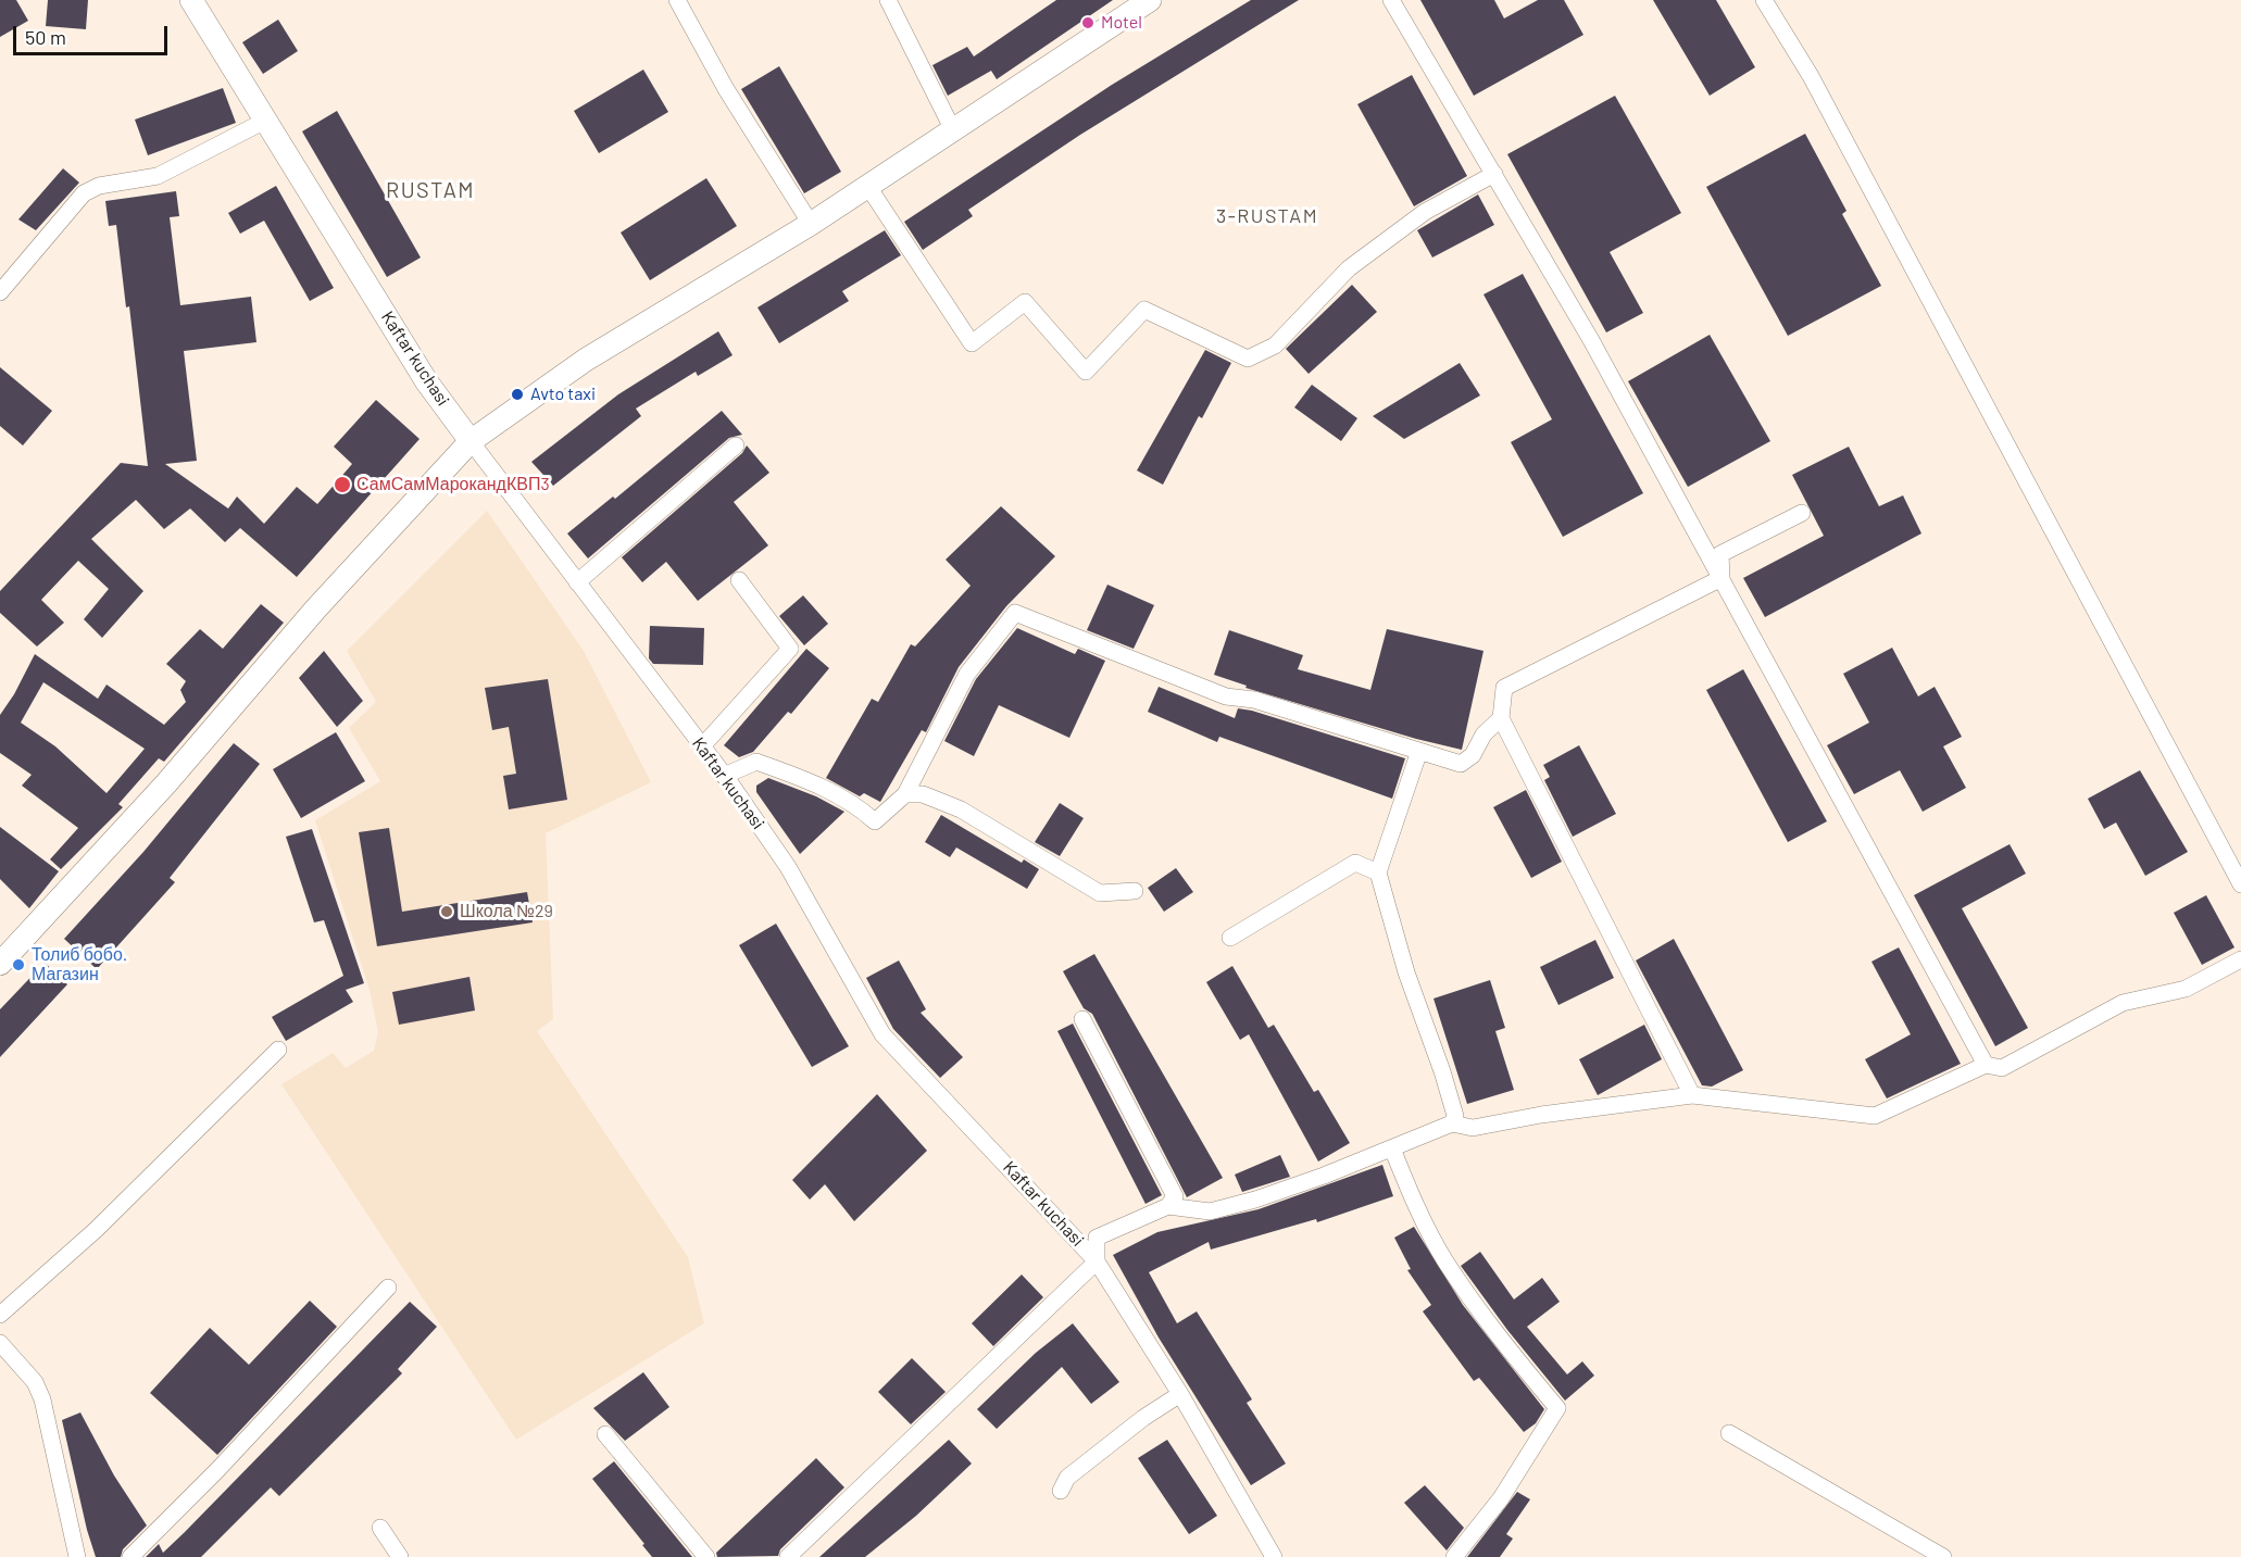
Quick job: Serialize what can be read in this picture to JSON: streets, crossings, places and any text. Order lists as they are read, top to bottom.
{
  "streets": {
    "main road": ["Kaftar kuchasi"]
  },
  "districts": ["RUSTAM", "3-RUSTAM"],
  "places": [
    "Motel",
    "Avto taxi",
    "СамСамМарокандКВП3",
    "Школа №29",
    "Толиб бобо. Магазин"
  ],
  "scale_bar": "50 m"
}
